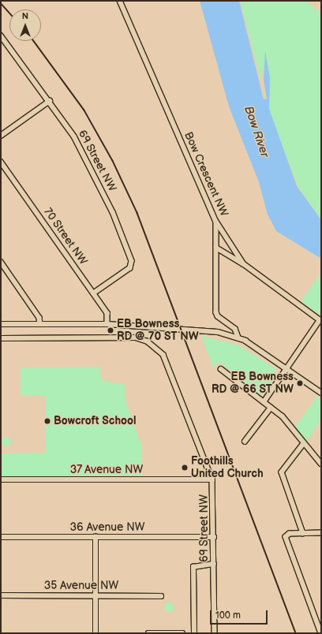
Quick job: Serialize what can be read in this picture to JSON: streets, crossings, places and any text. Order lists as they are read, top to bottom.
{
  "streets": {
    "street": [
      "69 Street NW",
      "Bow Crescent NW",
      "70 Street NW",
      "37 Avenue NW",
      "36 Avenue NW",
      "35 Avenue NW"
    ]
  },
  "crossings": [
    ["69 Street NW", "70 Street NW"],
    ["69 Street NW", "37 Avenue NW"],
    ["69 Street NW", "36 Avenue NW"]
  ],
  "water": ["Bow River"],
  "places": [
    "EB Bowness RD @ 70 ST NW",
    "EB Bowness RD @ 66 ST NW",
    "Bowcroft School",
    "Foothills United Church"
  ],
  "scale_bar": "100 m",
  "north": "top"
}
